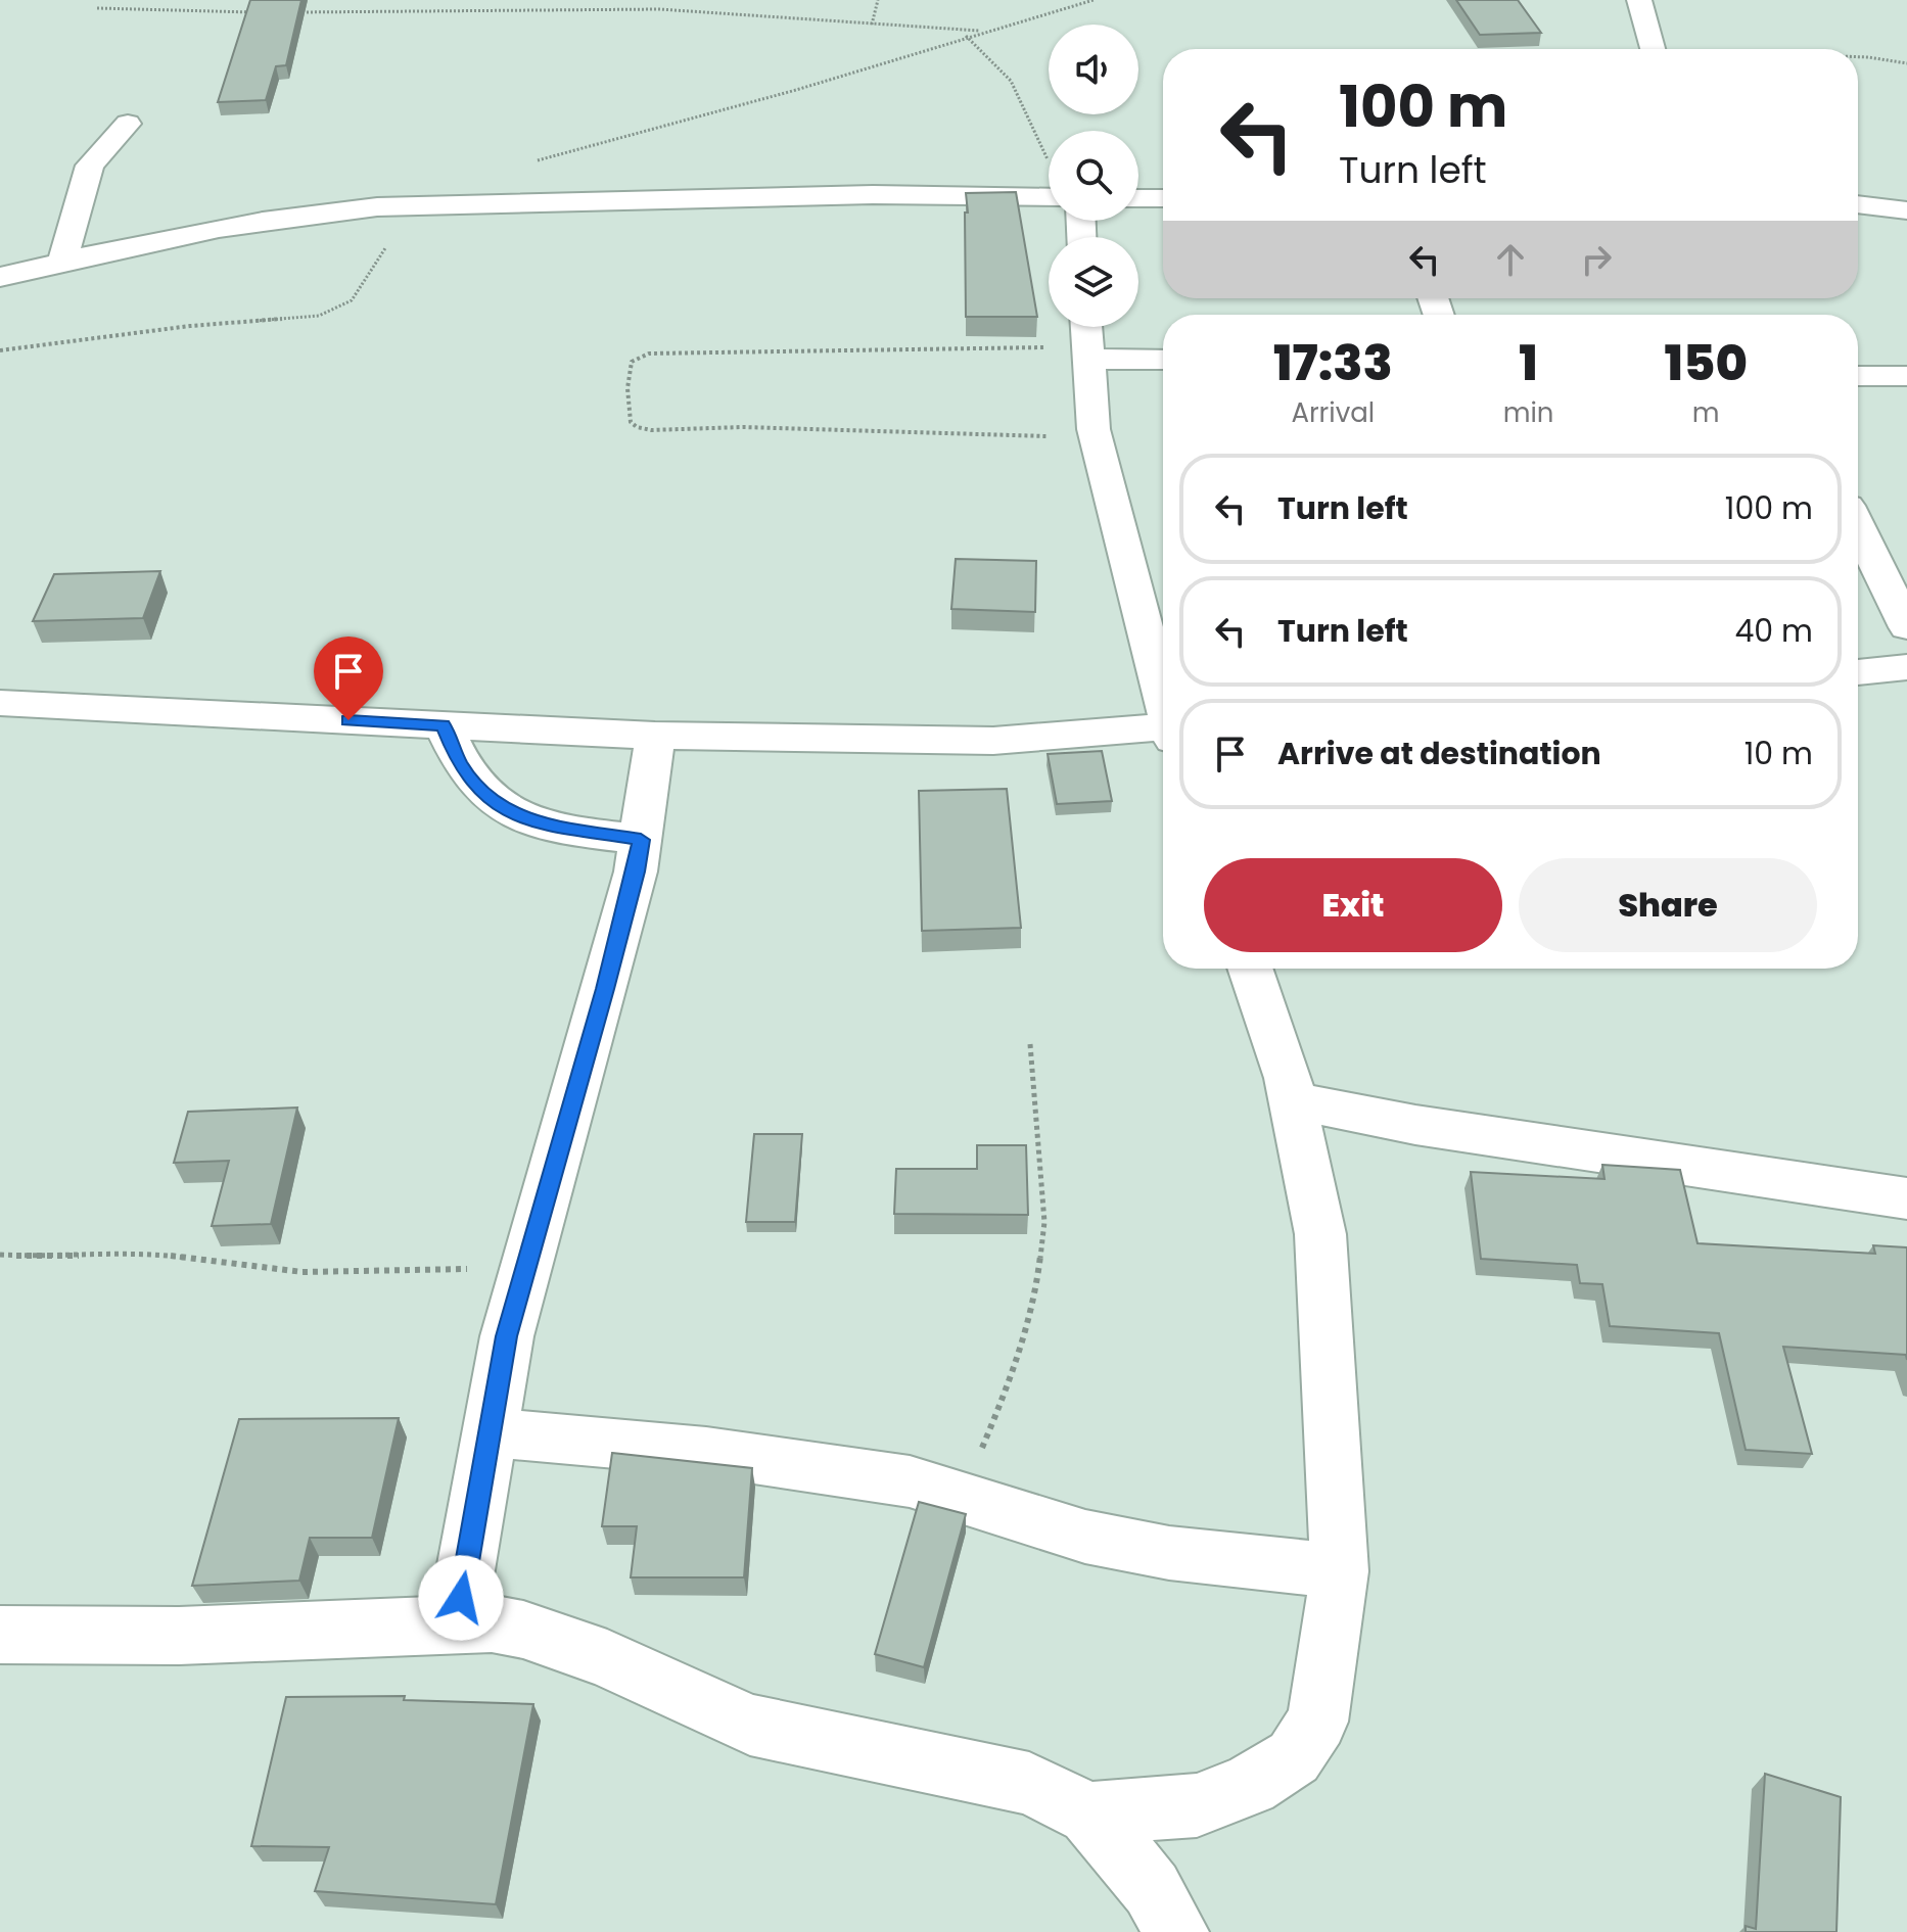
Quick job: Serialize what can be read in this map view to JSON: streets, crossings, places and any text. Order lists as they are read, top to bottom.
{
  "page": {
    "turn": ["100 m", "Turn left"],
    "eta": [
      "17:33",
      "Arrival",
      "1",
      "min",
      "150",
      "m"
    ],
    "list": [
      {
        "name": "Turn left",
        "value": "100 m"
      },
      {
        "name": "Turn left",
        "value": "40 m"
      },
      {
        "name": "Arrive at destination",
        "value": "10 m"
      }
    ],
    "buttons": ["Exit", "Share"]
  }
}
